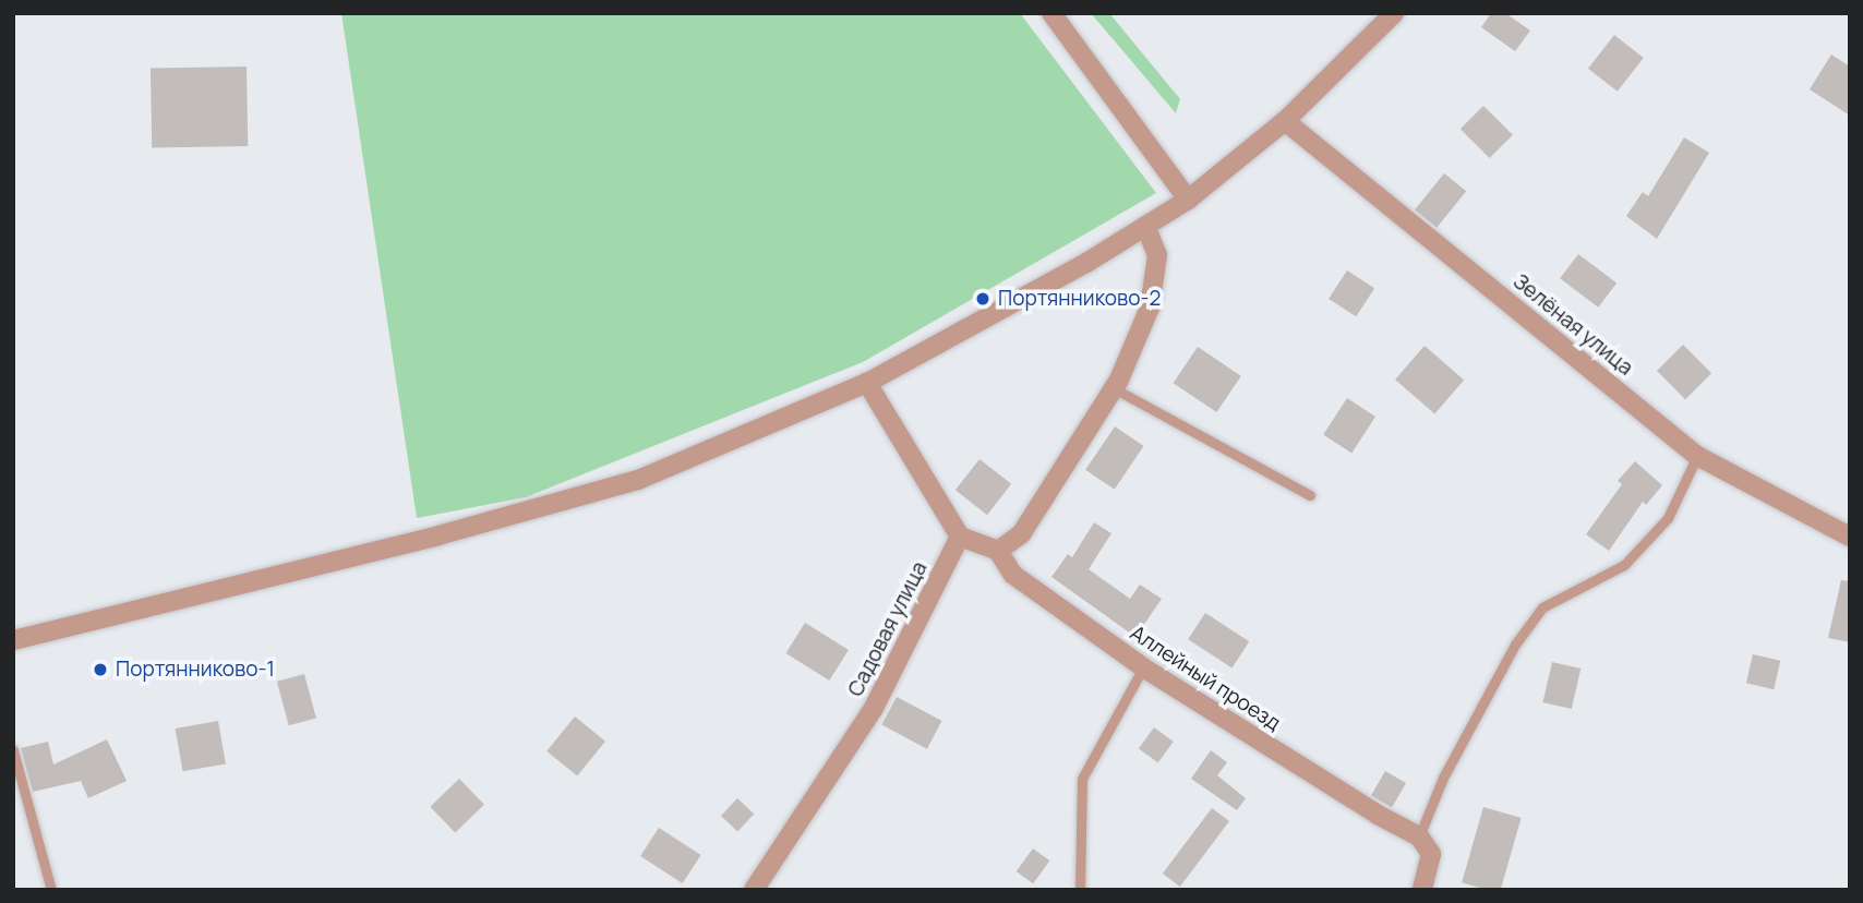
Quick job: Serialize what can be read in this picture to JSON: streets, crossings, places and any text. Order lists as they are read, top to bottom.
{
  "streets": {
    "street": ["Зелёная улица", "Садовая улица", "Аллейный проезд"]
  },
  "places": ["Портянниково-2", "Портянниково-1"]
}
